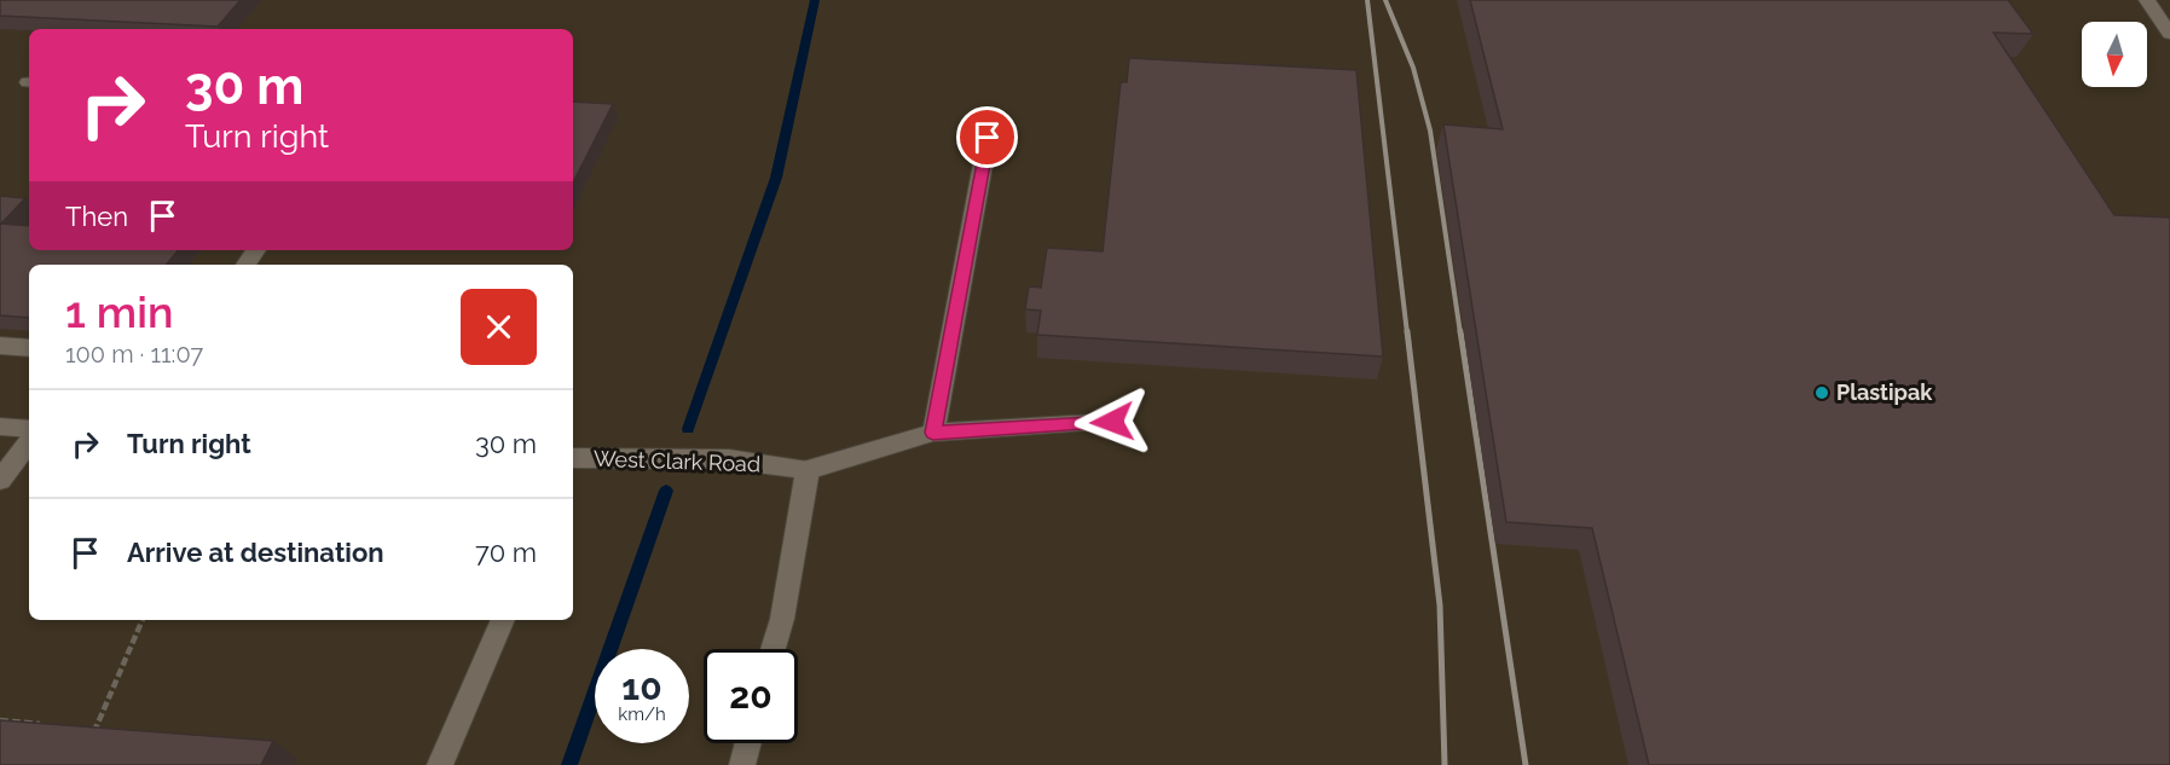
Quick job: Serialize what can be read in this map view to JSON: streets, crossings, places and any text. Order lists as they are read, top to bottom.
{
  "streets": {
    "street": ["West Clark Road"]
  },
  "places": ["Plastipak"],
  "north": "bottom",
  "page": {
    "turn": ["30 m", "Turn right"],
    "then": "Then",
    "heading": ["1 min", "100 m · 11:07"],
    "list": [
      {
        "name": "Turn right",
        "value": "30 m"
      },
      {
        "name": "Arrive at destination",
        "value": "70 m"
      }
    ],
    "speed": "10 km/h",
    "limit": "20"
  }
}
